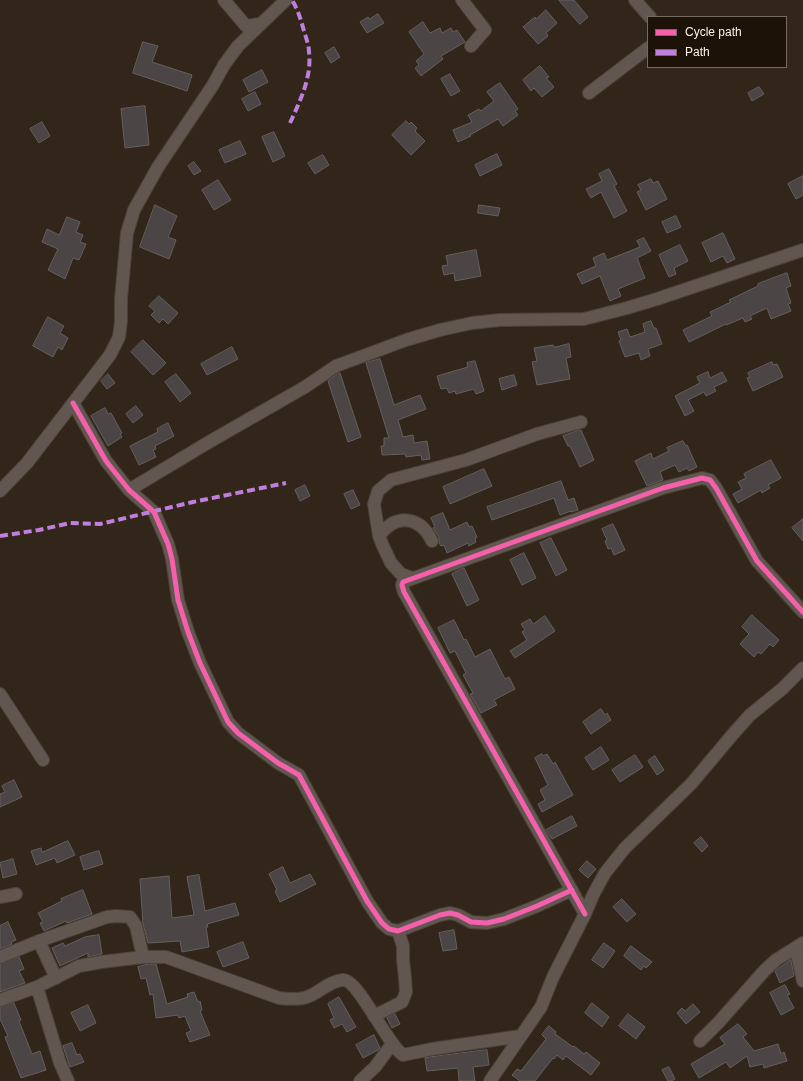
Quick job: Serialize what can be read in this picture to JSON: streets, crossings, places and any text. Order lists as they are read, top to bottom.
{
  "legend": ["Cycle path", "Path"]
}
